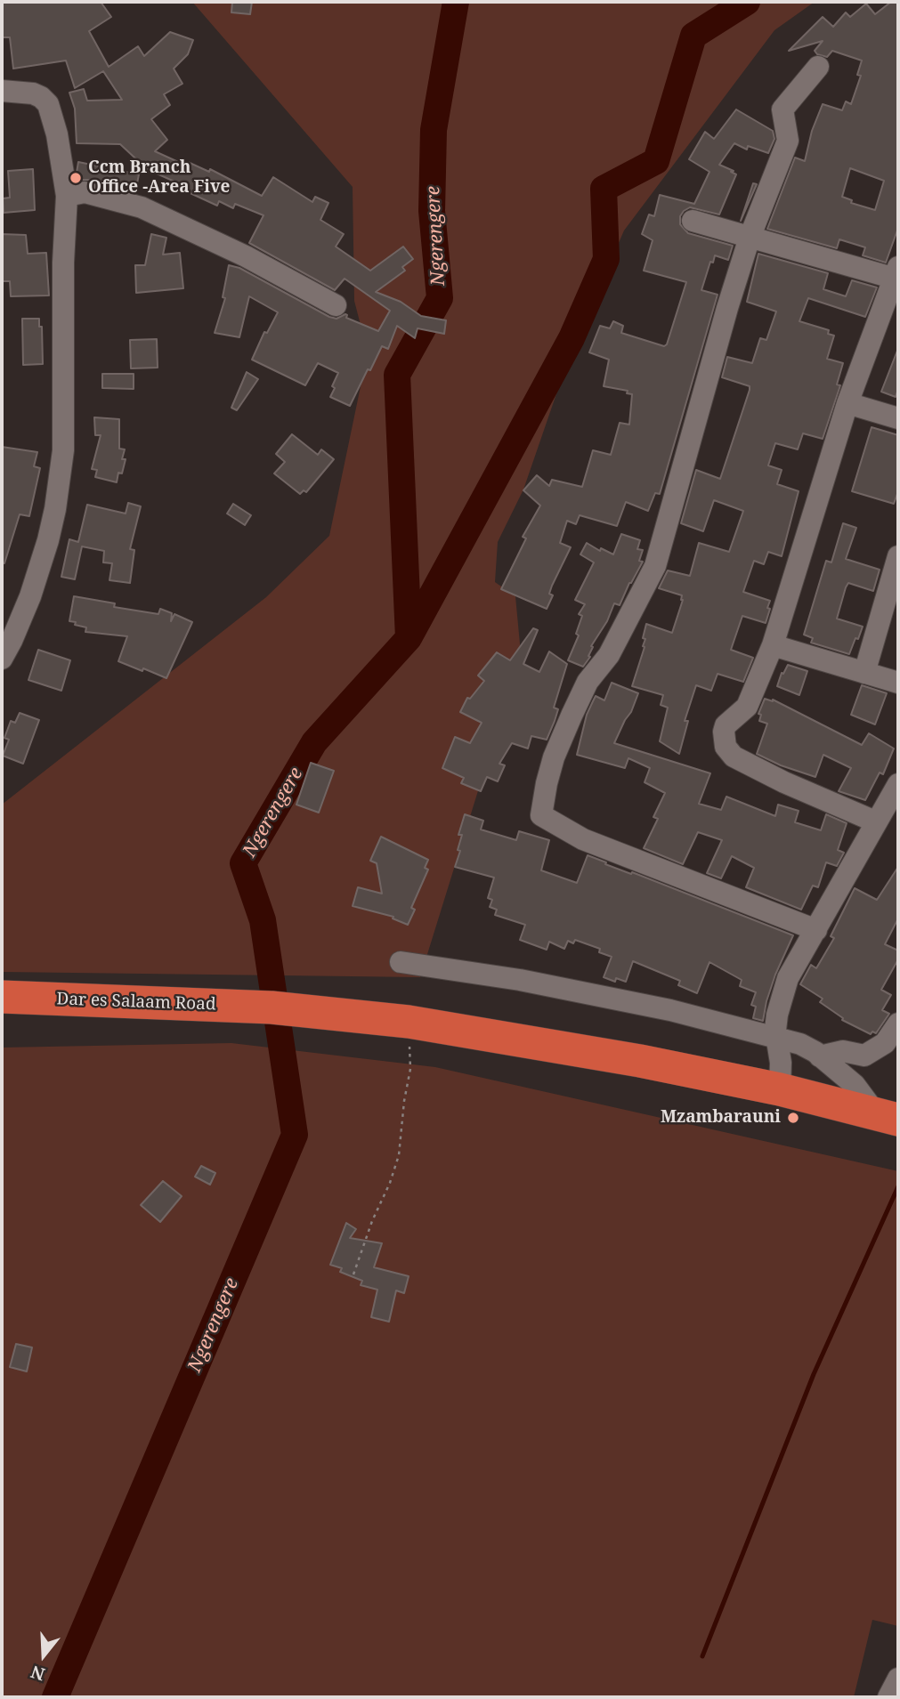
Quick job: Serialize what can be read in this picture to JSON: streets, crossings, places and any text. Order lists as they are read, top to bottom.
{
  "streets": {
    "highway": ["Dar es Salaam Road"]
  },
  "water": ["Ngerengere"],
  "places": ["Ccm Branch Office -Area Five", "Mzambarauni"],
  "north": "bottom"
}
